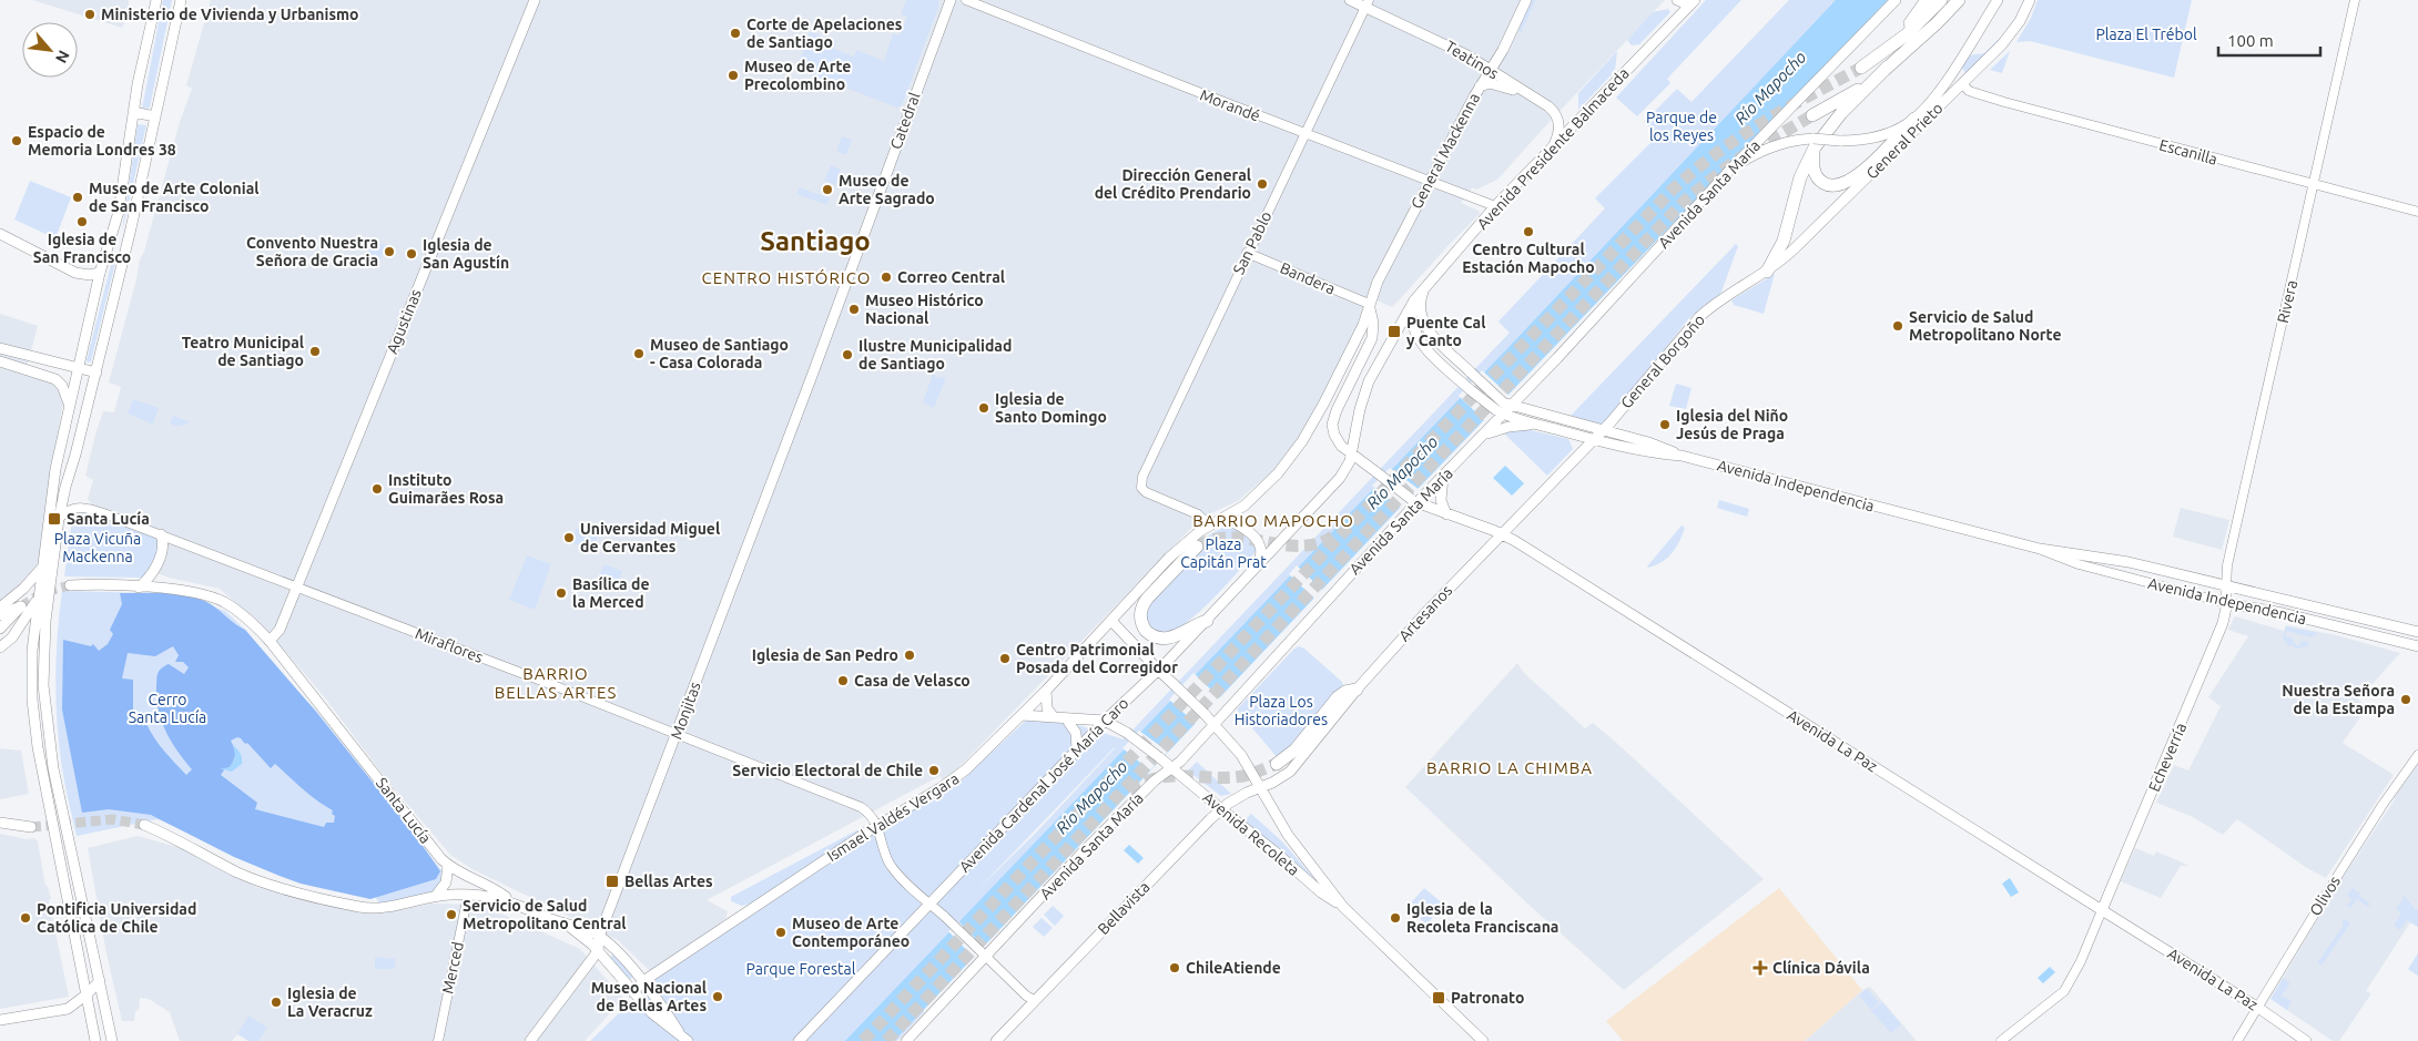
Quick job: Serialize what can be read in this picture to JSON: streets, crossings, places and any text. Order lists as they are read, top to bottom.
{
  "streets": {
    "main road": [
      "Teatinos",
      "Catedral",
      "General Prieto",
      "Avenida Presidente Balmaceda",
      "General Mackenna",
      "Avenida Santa María",
      "Rivera",
      "Agustinas",
      "General Borgoño",
      "Avenida Independencia",
      "Artesanos",
      "Monjitas",
      "Avenida La Paz",
      "Echeverría",
      "Avenida Cardenal José María Caro",
      "Santa Lucía",
      "Ismael Valdés Vergara",
      "Avenida Recoleta",
      "Bellavista"
    ],
    "street": [
      "Morandé",
      "Escanilla",
      "San Pablo",
      "Bandera",
      "Miraflores",
      "Olivos",
      "Merced"
    ]
  },
  "crossings": [
    ["Teatinos", "Avenida Presidente Balmaceda"],
    ["Teatinos", "General Mackenna"],
    ["Teatinos", "San Pablo"],
    ["Morandé", "Avenida Presidente Balmaceda"],
    ["Morandé", "General Mackenna"],
    ["Morandé", "San Pablo"],
    ["Catedral", "Monjitas"],
    ["General Prieto", "Escanilla"],
    ["General Prieto", "Avenida Santa María"],
    ["General Prieto", "General Borgoño"],
    ["Avenida Presidente Balmaceda", "Avenida Independencia"],
    ["Avenida Presidente Balmaceda", "Avenida Cardenal José María Caro"],
    ["General Mackenna", "Bandera"],
    ["General Mackenna", "Avenida La Paz"],
    ["General Mackenna", "Ismael Valdés Vergara"],
    ["Escanilla", "Rivera"],
    ["Avenida Santa María", "Avenida Independencia"],
    ["Avenida Santa María", "Miraflores"],
    ["Avenida Santa María", "Avenida La Paz"],
    ["Avenida Santa María", "Avenida Recoleta"],
    ["San Pablo", "Bandera"],
    ["San Pablo", "Ismael Valdés Vergara"],
    ["Bandera", "Avenida La Paz"],
    ["Bandera", "Ismael Valdés Vergara"],
    ["Rivera", "Avenida Independencia"],
    ["Rivera", "Echeverría"],
    ["Agustinas", "Miraflores"],
    ["Agustinas", "Santa Lucía"],
    ["General Borgoño", "Avenida Independencia"],
    ["General Borgoño", "Artesanos"],
    ["Avenida Independencia", "Artesanos"],
    ["Avenida Independencia", "Echeverría"],
    ["Avenida Independencia", "Avenida Cardenal José María Caro"],
    ["Artesanos", "Avenida La Paz"],
    ["Artesanos", "Avenida Recoleta"],
    ["Artesanos", "Bellavista"],
    ["Miraflores", "Monjitas"],
    ["Miraflores", "Avenida Cardenal José María Caro"],
    ["Miraflores", "Ismael Valdés Vergara"],
    ["Avenida La Paz", "Echeverría"],
    ["Avenida La Paz", "Avenida Cardenal José María Caro"],
    ["Avenida La Paz", "Ismael Valdés Vergara"],
    ["Avenida La Paz", "Olivos"],
    ["Avenida Cardenal José María Caro", "Avenida Recoleta"],
    ["Ismael Valdés Vergara", "Avenida Recoleta"],
    ["Avenida Recoleta", "Bellavista"]
  ],
  "districts": [
    "Santiago",
    "CENTRO HISTÓRICO",
    "BARRIO MAPOCHO",
    "BARRIO BELLAS ARTES",
    "BARRIO LA CHIMBA"
  ],
  "water": ["Río Mapocho"],
  "parks": [
    "Plaza El Trébol",
    "Parque de los Reyes",
    "Plaza Vicuña Mackenna",
    "Plaza Capitán Prat",
    "Cerro Santa Lucía",
    "Plaza Los Historiadores",
    "Parque Forestal"
  ],
  "places": {
    "other": [
      "Ministerio de Vivienda y Urbanismo",
      "Corte de Apelaciones de Santiago",
      "Museo de Arte Precolombino",
      "Espacio de Memoria Londres 38",
      "Dirección General del Crédito Prendario",
      "Museo de Arte Sagrado",
      "Museo de Arte Colonial de San Francisco",
      "Iglesia de San Francisco",
      "Centro Cultural Estación Mapocho",
      "Convento Nuestra Señora de Gracia",
      "Iglesia de San Agustín",
      "Correo Central",
      "Museo Histórico Nacional",
      "Servicio de Salud Metropolitano Norte",
      "Teatro Municipal de Santiago",
      "Museo de Santiago - Casa Colorada",
      "Ilustre Municipalidad de Santiago",
      "Iglesia de Santo Domingo",
      "Iglesia del Niño Jesús de Praga",
      "Instituto Guimarães Rosa",
      "Universidad Miguel de Cervantes",
      "Basílica de la Merced",
      "Iglesia de San Pedro",
      "Centro Patrimonial Posada del Corregidor",
      "Casa de Velasco",
      "Nuestra Señora de la Estampa",
      "Servicio Electoral de Chile",
      "Servicio de Salud Metropolitano Central",
      "Pontificia Universidad Católica de Chile",
      "Iglesia de la Recoleta Franciscana",
      "Museo de Arte Contemporáneo",
      "ChileAtiende",
      "Museo Nacional de Bellas Artes",
      "Iglesia de La Veracruz"
    ],
    "transit": [
      "Puente Cal y Canto",
      "Santa Lucía",
      "Bellas Artes",
      "Patronato"
    ],
    "health": ["Clínica Dávila"]
  },
  "scale_bar": "100 m",
  "north": "bottom right"
}
